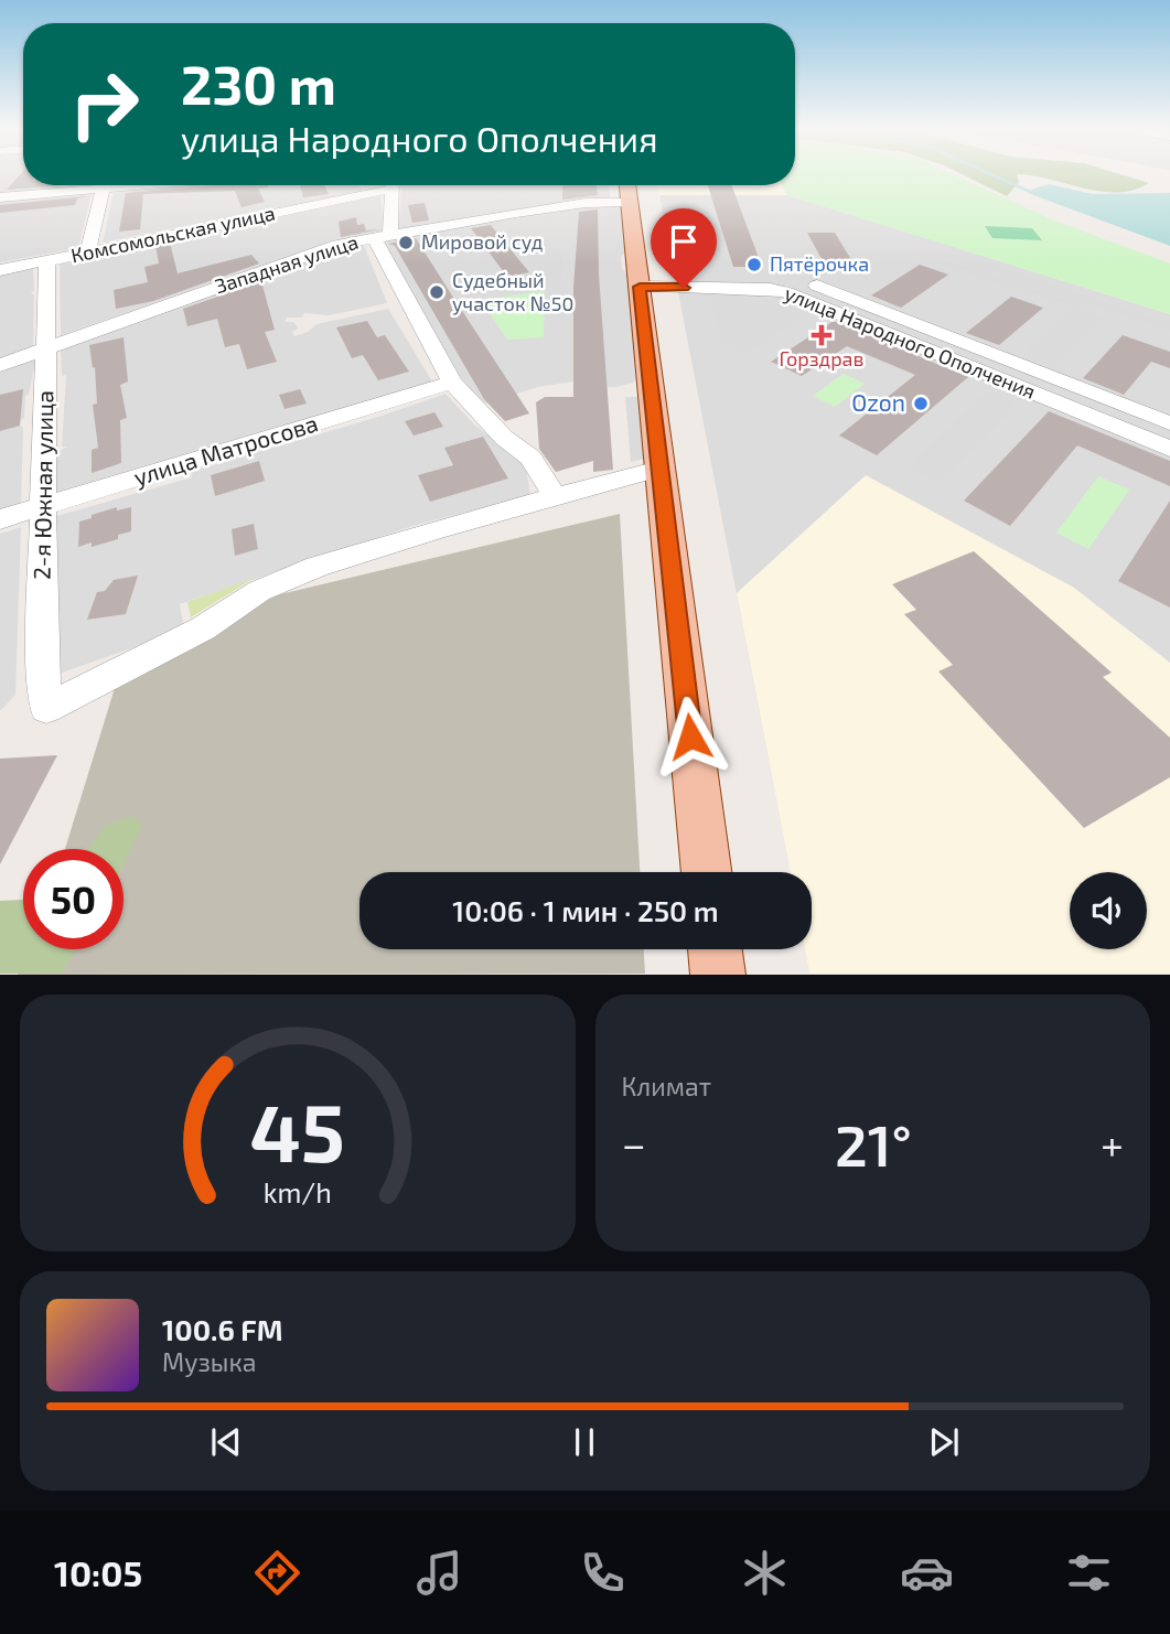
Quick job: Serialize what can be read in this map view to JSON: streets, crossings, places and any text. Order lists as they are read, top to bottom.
{
  "streets": {
    "street": [
      "Комсомольская улица",
      "Западная улица",
      "улица Народного Ополчения",
      "улица Матросова",
      "2-я Южная улица"
    ]
  },
  "crossings": [
    ["Комсомольская улица", "2-я Южная улица"],
    ["Западная улица", "2-я Южная улица"],
    ["улица Матросова", "2-я Южная улица"]
  ],
  "places": {
    "other": [
      "Мировой суд",
      "Пятёрочка",
      "Судебный участок №50",
      "Ozon"
    ],
    "health": ["Горздрав"]
  },
  "page": {
    "turn": ["230 m", "улица Народного Ополчения"],
    "limit": "50",
    "trip": "10:06 · 1 мин · 250 m",
    "tile": "Климат",
    "heat": ["−", "21°", "+"],
    "song": ["100.6 FM", "Музыка"],
    "tabs": "10:05",
    "gauge": ["45", "km/h"]
  }
}
